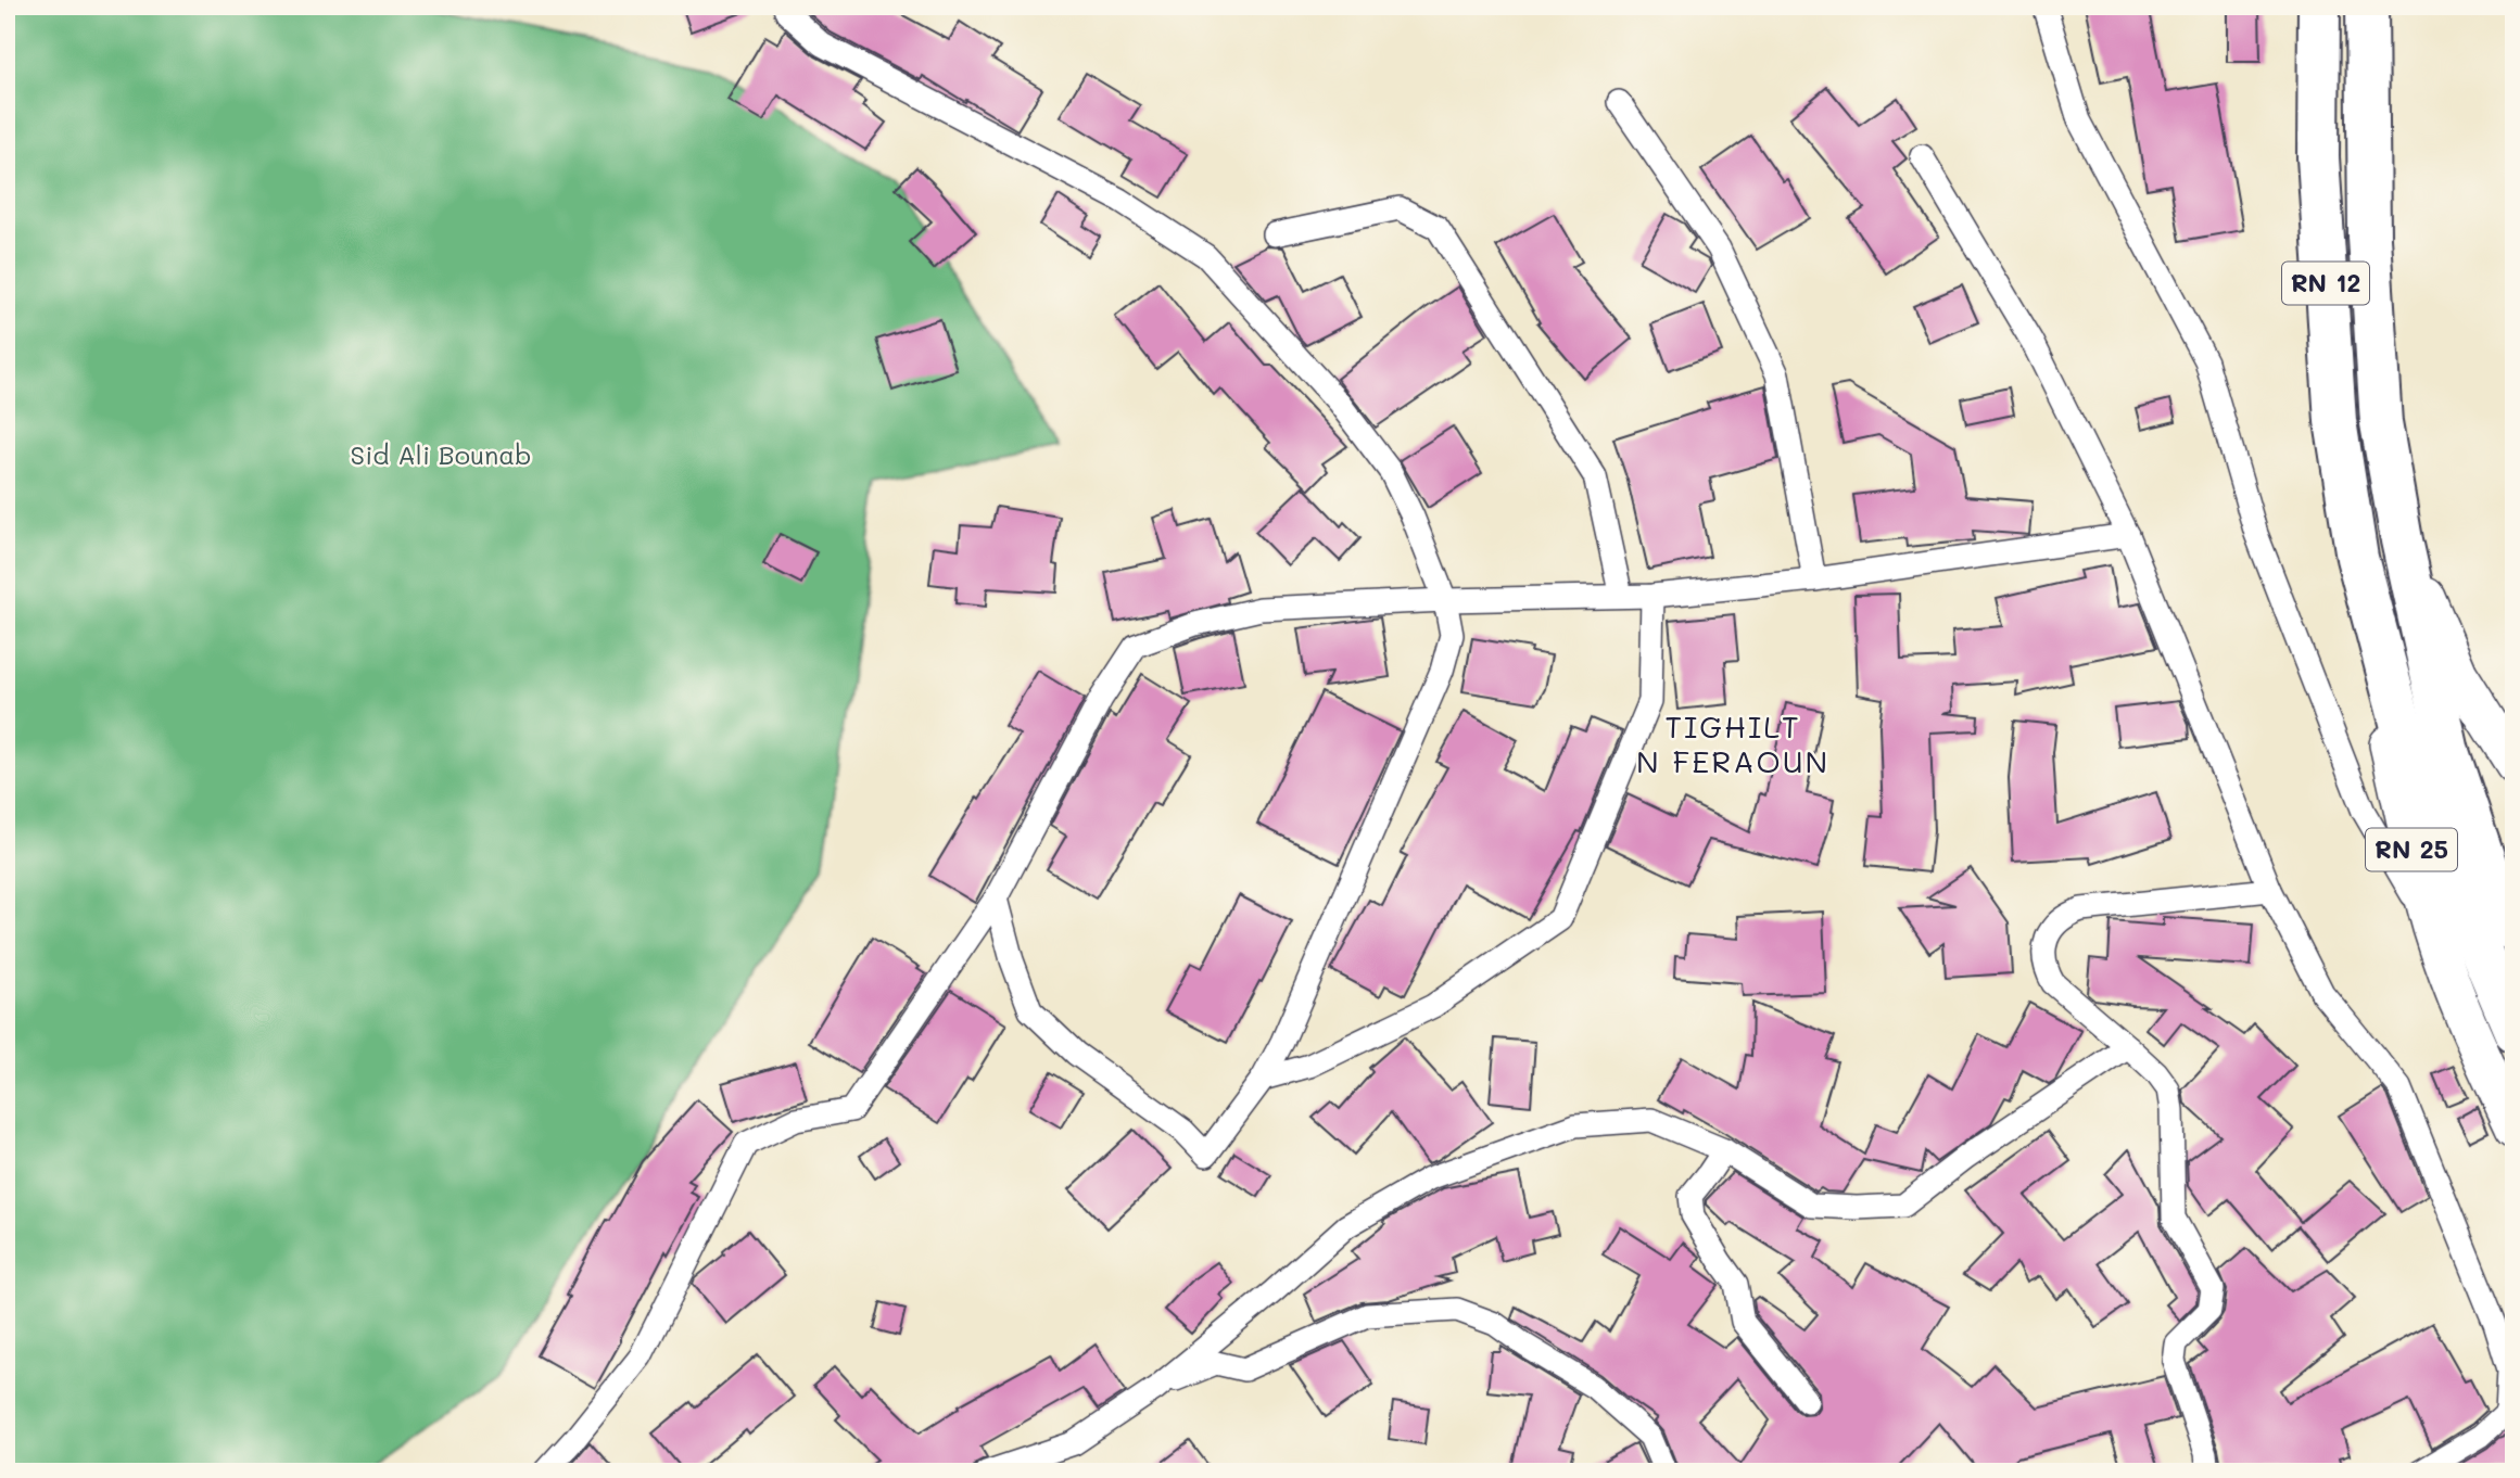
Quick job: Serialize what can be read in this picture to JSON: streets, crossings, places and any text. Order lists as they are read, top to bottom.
{
  "streets": {
    "highway": ["RN 12"],
    "main road": ["RN 25"]
  },
  "crossings": [
    ["RN 12", "RN 25"]
  ],
  "districts": ["TIGHILT N FERAOUN"],
  "parks": ["Sid Ali Bounab"]
}
